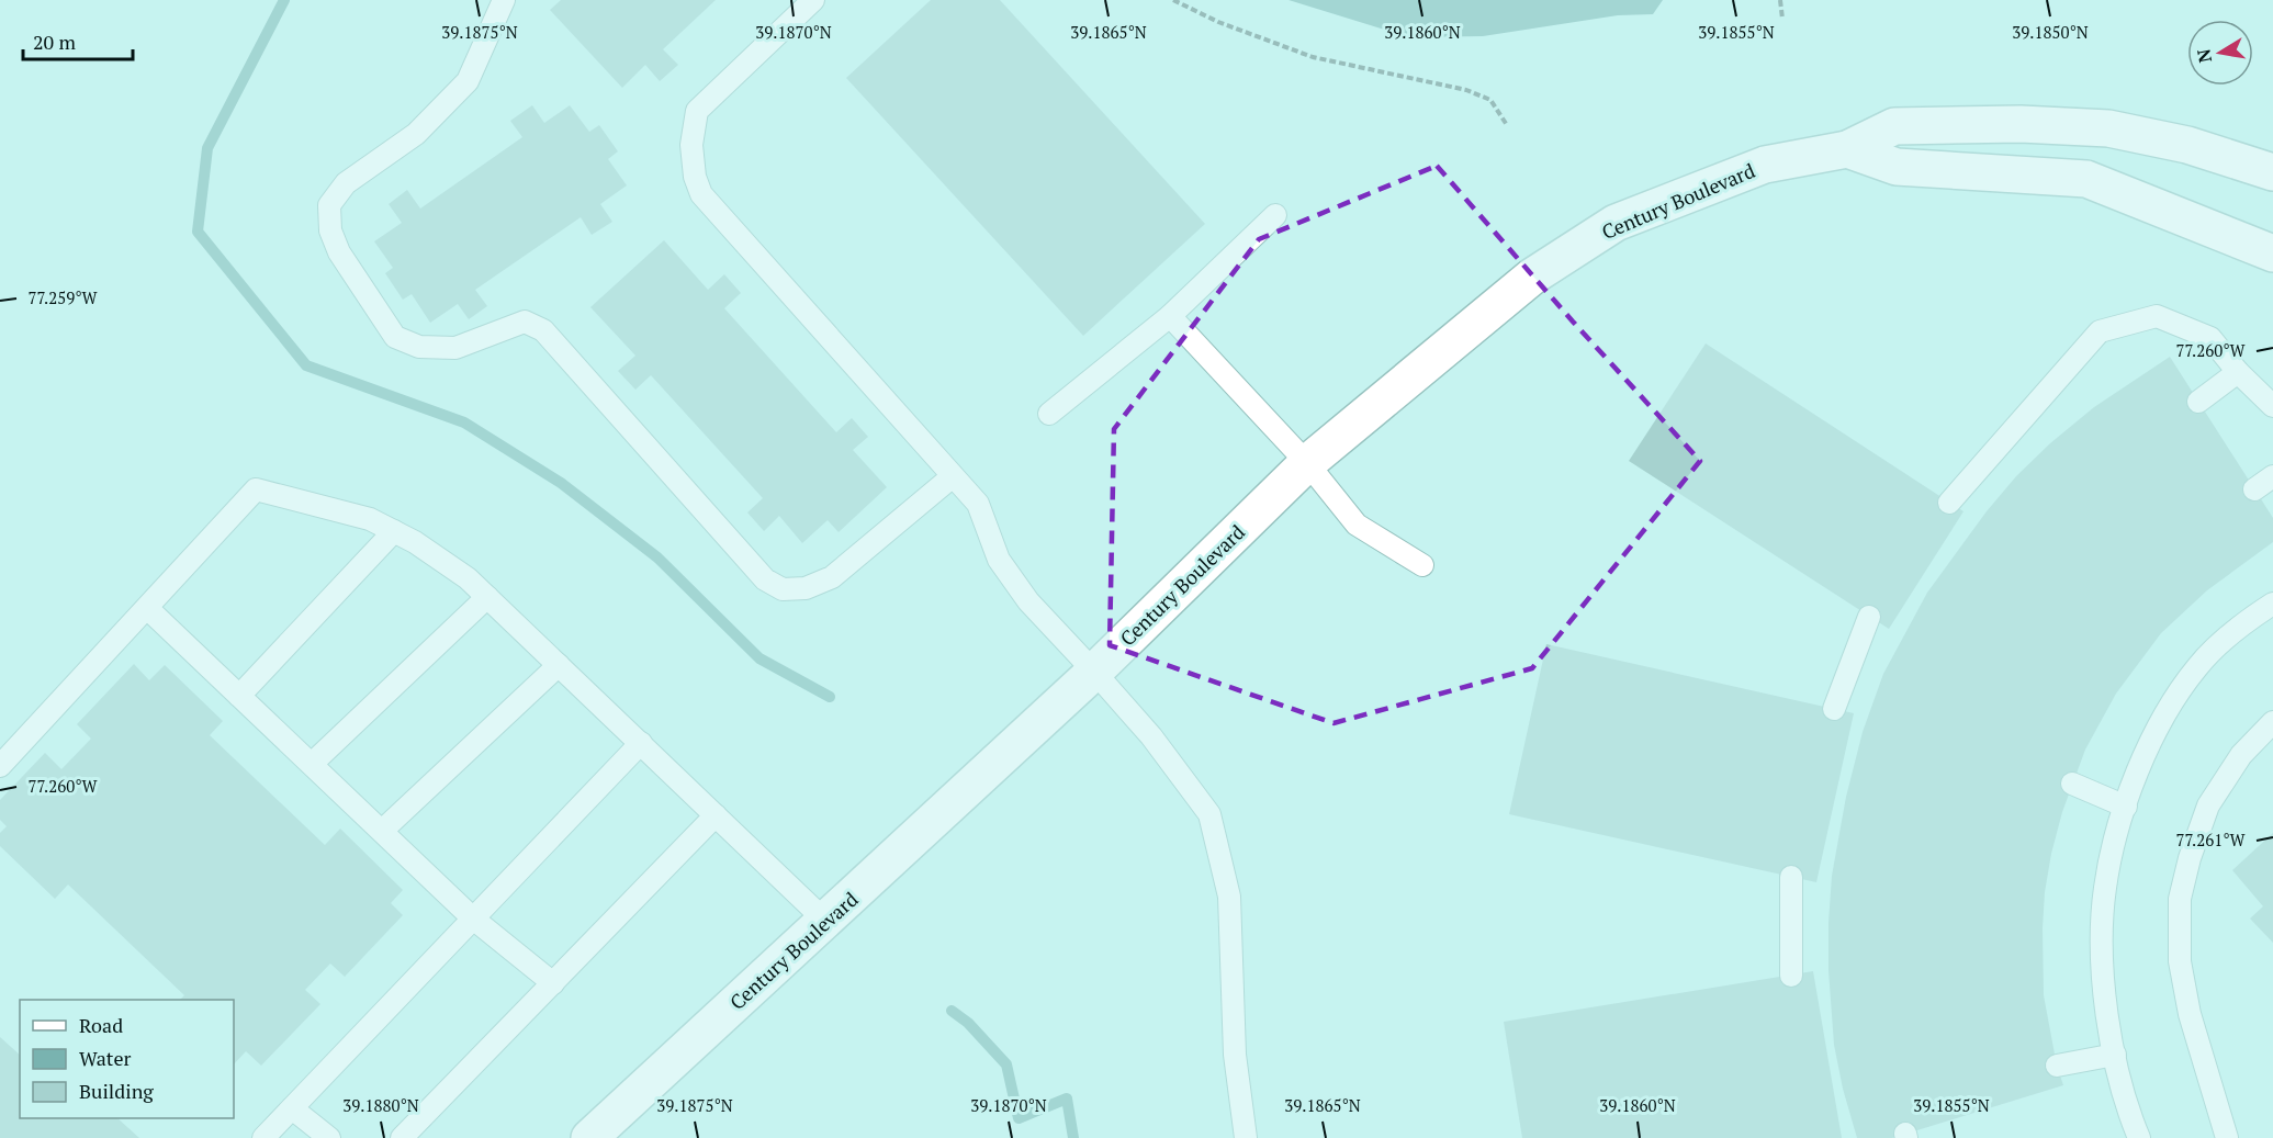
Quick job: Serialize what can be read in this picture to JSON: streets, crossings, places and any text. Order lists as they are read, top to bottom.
{
  "streets": {
    "street": ["Century Boulevard"]
  },
  "legend": ["Road", "Water", "Building"],
  "scale_bar": "20 m",
  "north": "left",
  "coordinates": [
    "39.1875°N",
    "39.1870°N",
    "39.1865°N",
    "39.1860°N",
    "39.1855°N",
    "39.1850°N",
    "77.259°W",
    "77.260°W",
    "77.261°W",
    "39.1880°N"
  ]
}
